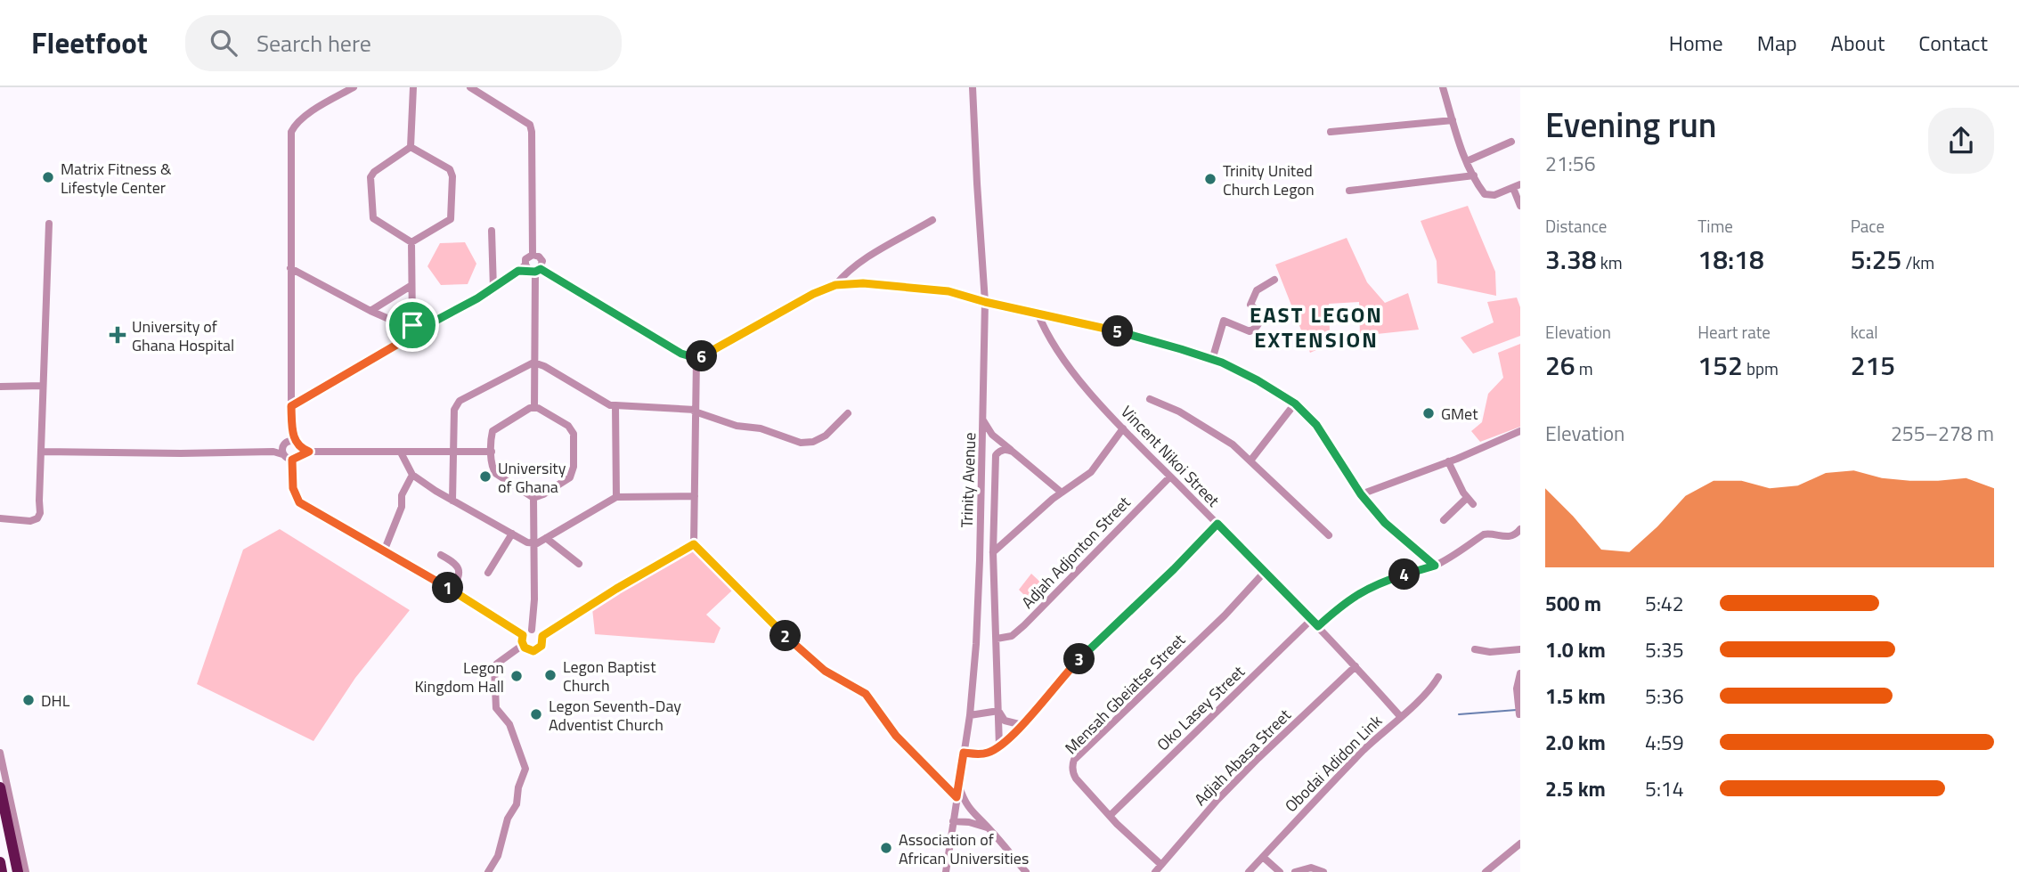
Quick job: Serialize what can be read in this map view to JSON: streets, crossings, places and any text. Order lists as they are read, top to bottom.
{
  "streets": {
    "street": [
      "Vincent Nikoi Street",
      "Trinity Avenue",
      "Adjah Adjonton Street",
      "Mensah Gbeiatse Street",
      "Oko Lasey Street",
      "Adjah Abasa Street",
      "Obodai Adidon Link"
    ]
  },
  "crossings": [
    ["Vincent Nikoi Street", "Adjah Adjonton Street"],
    ["Vincent Nikoi Street", "Mensah Gbeiatse Street"],
    ["Vincent Nikoi Street", "Oko Lasey Street"],
    ["Vincent Nikoi Street", "Adjah Abasa Street"],
    ["Vincent Nikoi Street", "Obodai Adidon Link"],
    ["Mensah Gbeiatse Street", "Oko Lasey Street"],
    ["Mensah Gbeiatse Street", "Adjah Abasa Street"]
  ],
  "districts": ["EAST LEGON EXTENSION"],
  "places": {
    "other": [
      "Matrix Fitness & Lifestyle Center",
      "Trinity United Church Legon",
      "GMet",
      "University of Ghana",
      "Legon Baptist Church",
      "Legon Kingdom Hall",
      "DHL",
      "Legon Seventh-Day Adventist Church",
      "Association of African Universities"
    ],
    "health": ["University of Ghana Hospital"]
  },
  "page": {
    "header": "Fleetfoot",
    "search": "Search here",
    "nav": [
      "Home",
      "Map",
      "About",
      "Contact"
    ],
    "heading": ["Evening run", "21:56"],
    "stats": [
      ["Distance", "3.38 km"],
      ["Time", "18:18"],
      ["Pace", "5:25 /km"],
      ["Elevation", "26 m"],
      ["Heart rate", "152 bpm"],
      ["kcal", "215"]
    ],
    "pins": [
      "5",
      "6",
      "4",
      "1",
      "2",
      "3"
    ],
    "chart": ["Elevation", "255–278 m"],
    "list": [
      {
        "name": "500 m",
        "note": "5:42"
      },
      {
        "name": "1.0 km",
        "note": "5:35"
      },
      {
        "name": "1.5 km",
        "note": "5:36"
      },
      {
        "name": "2.0 km",
        "note": "4:59"
      },
      {
        "name": "2.5 km",
        "note": "5:14"
      }
    ]
  }
}
